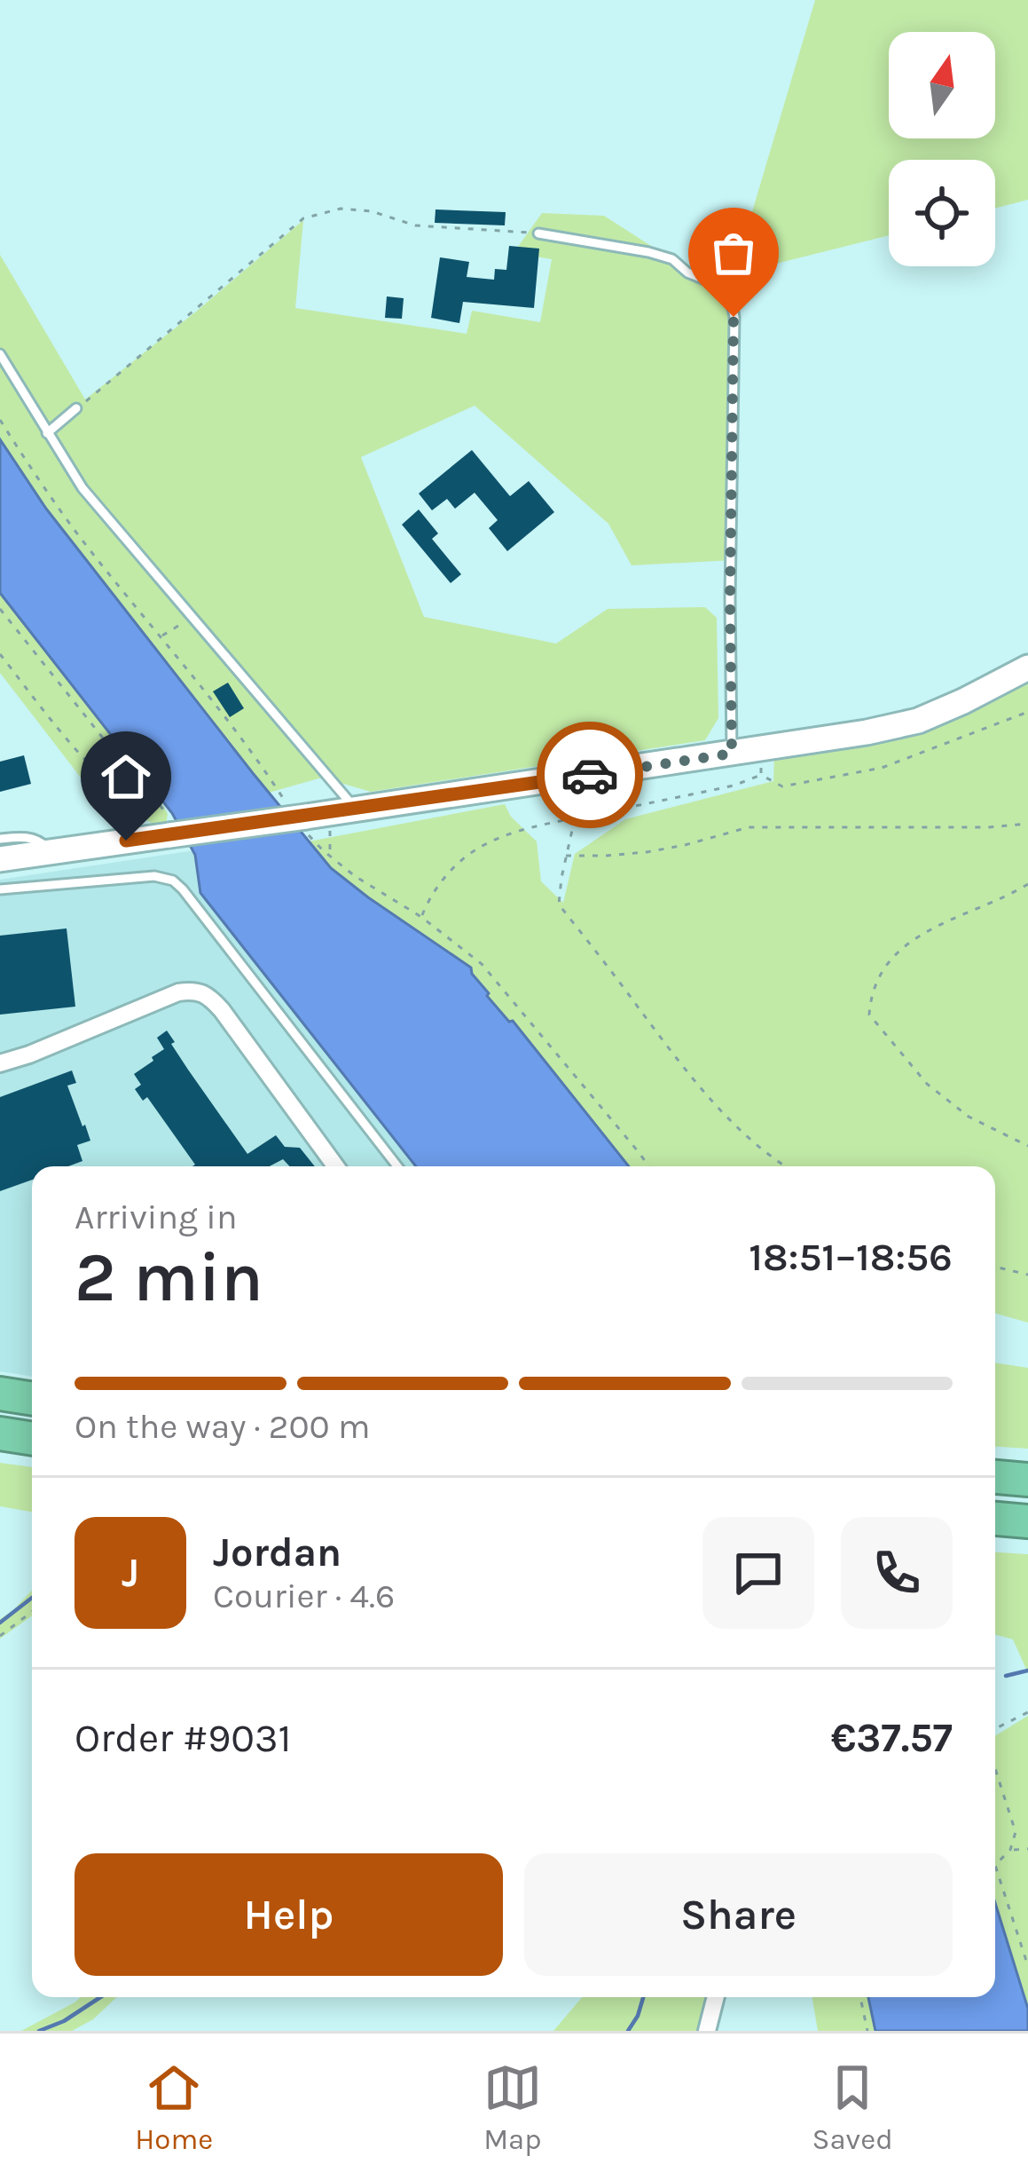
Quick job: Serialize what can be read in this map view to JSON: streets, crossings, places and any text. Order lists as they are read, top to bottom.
{
  "north": "top",
  "page": {
    "heading": ["2 min", "Arriving in", "18:51–18:56"],
    "panel": [
      "Jordan",
      "Courier · 4.6",
      "Order #9031",
      "€37.57"
    ],
    "bar": "On the way · 200 m",
    "round": "J",
    "buttons": ["Help", "Share"],
    "tabs": ["Home", "Map", "Saved"]
  }
}
